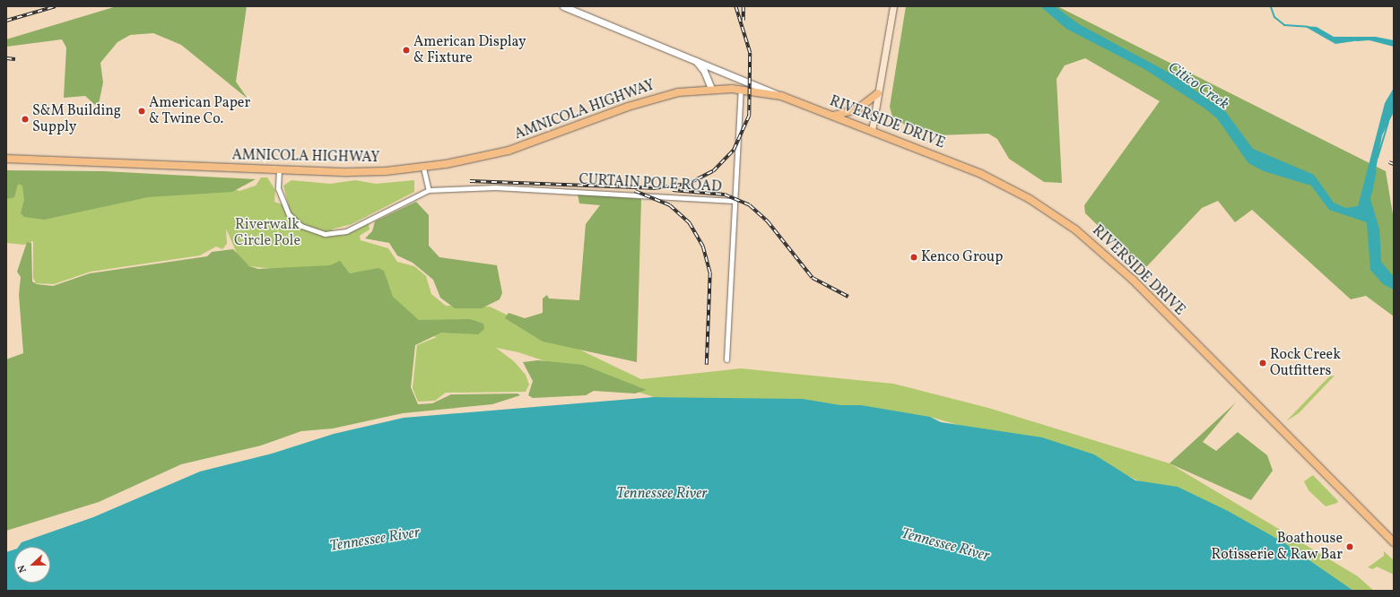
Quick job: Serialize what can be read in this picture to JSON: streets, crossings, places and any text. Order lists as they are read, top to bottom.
{
  "streets": {
    "main road": ["AMNICOLA HIGHWAY", "RIVERSIDE DRIVE"],
    "street": ["CURTAIN POLE ROAD"]
  },
  "crossings": [
    ["AMNICOLA HIGHWAY", "RIVERSIDE DRIVE"]
  ],
  "water": ["Citico Creek", "Tennessee River"],
  "parks": ["Riverwalk Circle Pole"],
  "places": [
    "American Display & Fixture",
    "American Paper & Twine Co.",
    "S&M Building Supply",
    "Kenco Group",
    "Rock Creek Outfitters",
    "Boathouse Rotisserie & Raw Bar"
  ],
  "north": "left"
}
